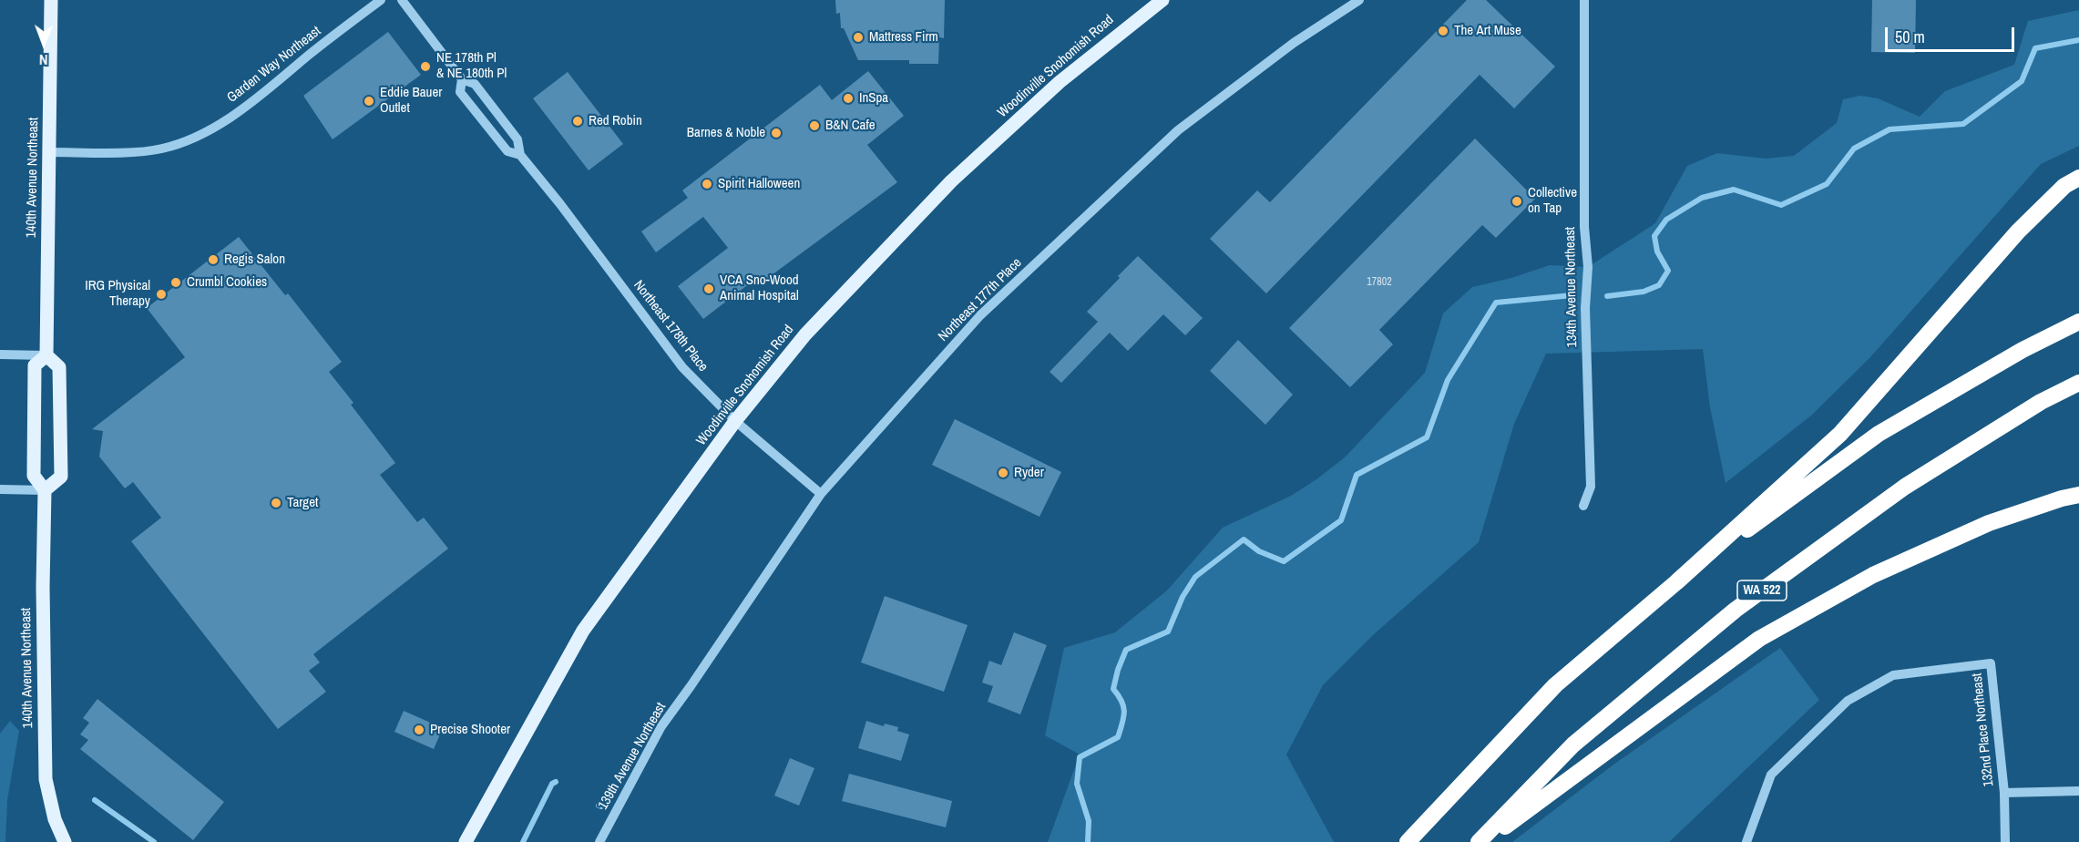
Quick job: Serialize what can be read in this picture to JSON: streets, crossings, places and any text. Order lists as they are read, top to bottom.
{
  "streets": {
    "highway": ["WA 522"],
    "main road": ["Woodinville Snohomish Road", "140th Avenue Northeast"],
    "street": [
      "Garden Way Northeast",
      "134th Avenue Northeast",
      "Northeast 177th Place",
      "Northeast 178th Place",
      "132nd Place Northeast",
      "139th Avenue Northeast"
    ]
  },
  "crossings": [
    ["Garden Way Northeast", "140th Avenue Northeast"],
    ["Woodinville Snohomish Road", "Northeast 178th Place"],
    ["Northeast 177th Place", "Northeast 178th Place"],
    ["Northeast 177th Place", "139th Avenue Northeast"]
  ],
  "places": [
    "The Art Muse",
    "Mattress Firm",
    "NE 178th Pl & NE 180th Pl",
    "InSpa",
    "Eddie Bauer Outlet",
    "Red Robin",
    "B&N Cafe",
    "Barnes & Noble",
    "Spirit Halloween",
    "Collective on Tap",
    "Regis Salon",
    "Crumbl Cookies",
    "VCA Sno-Wood Animal Hospital",
    "IRG Physical Therapy",
    "Ryder",
    "Target",
    "Precise Shooter"
  ],
  "house_numbers": ["17802"],
  "scale_bar": "50 m",
  "north": "bottom"
}
